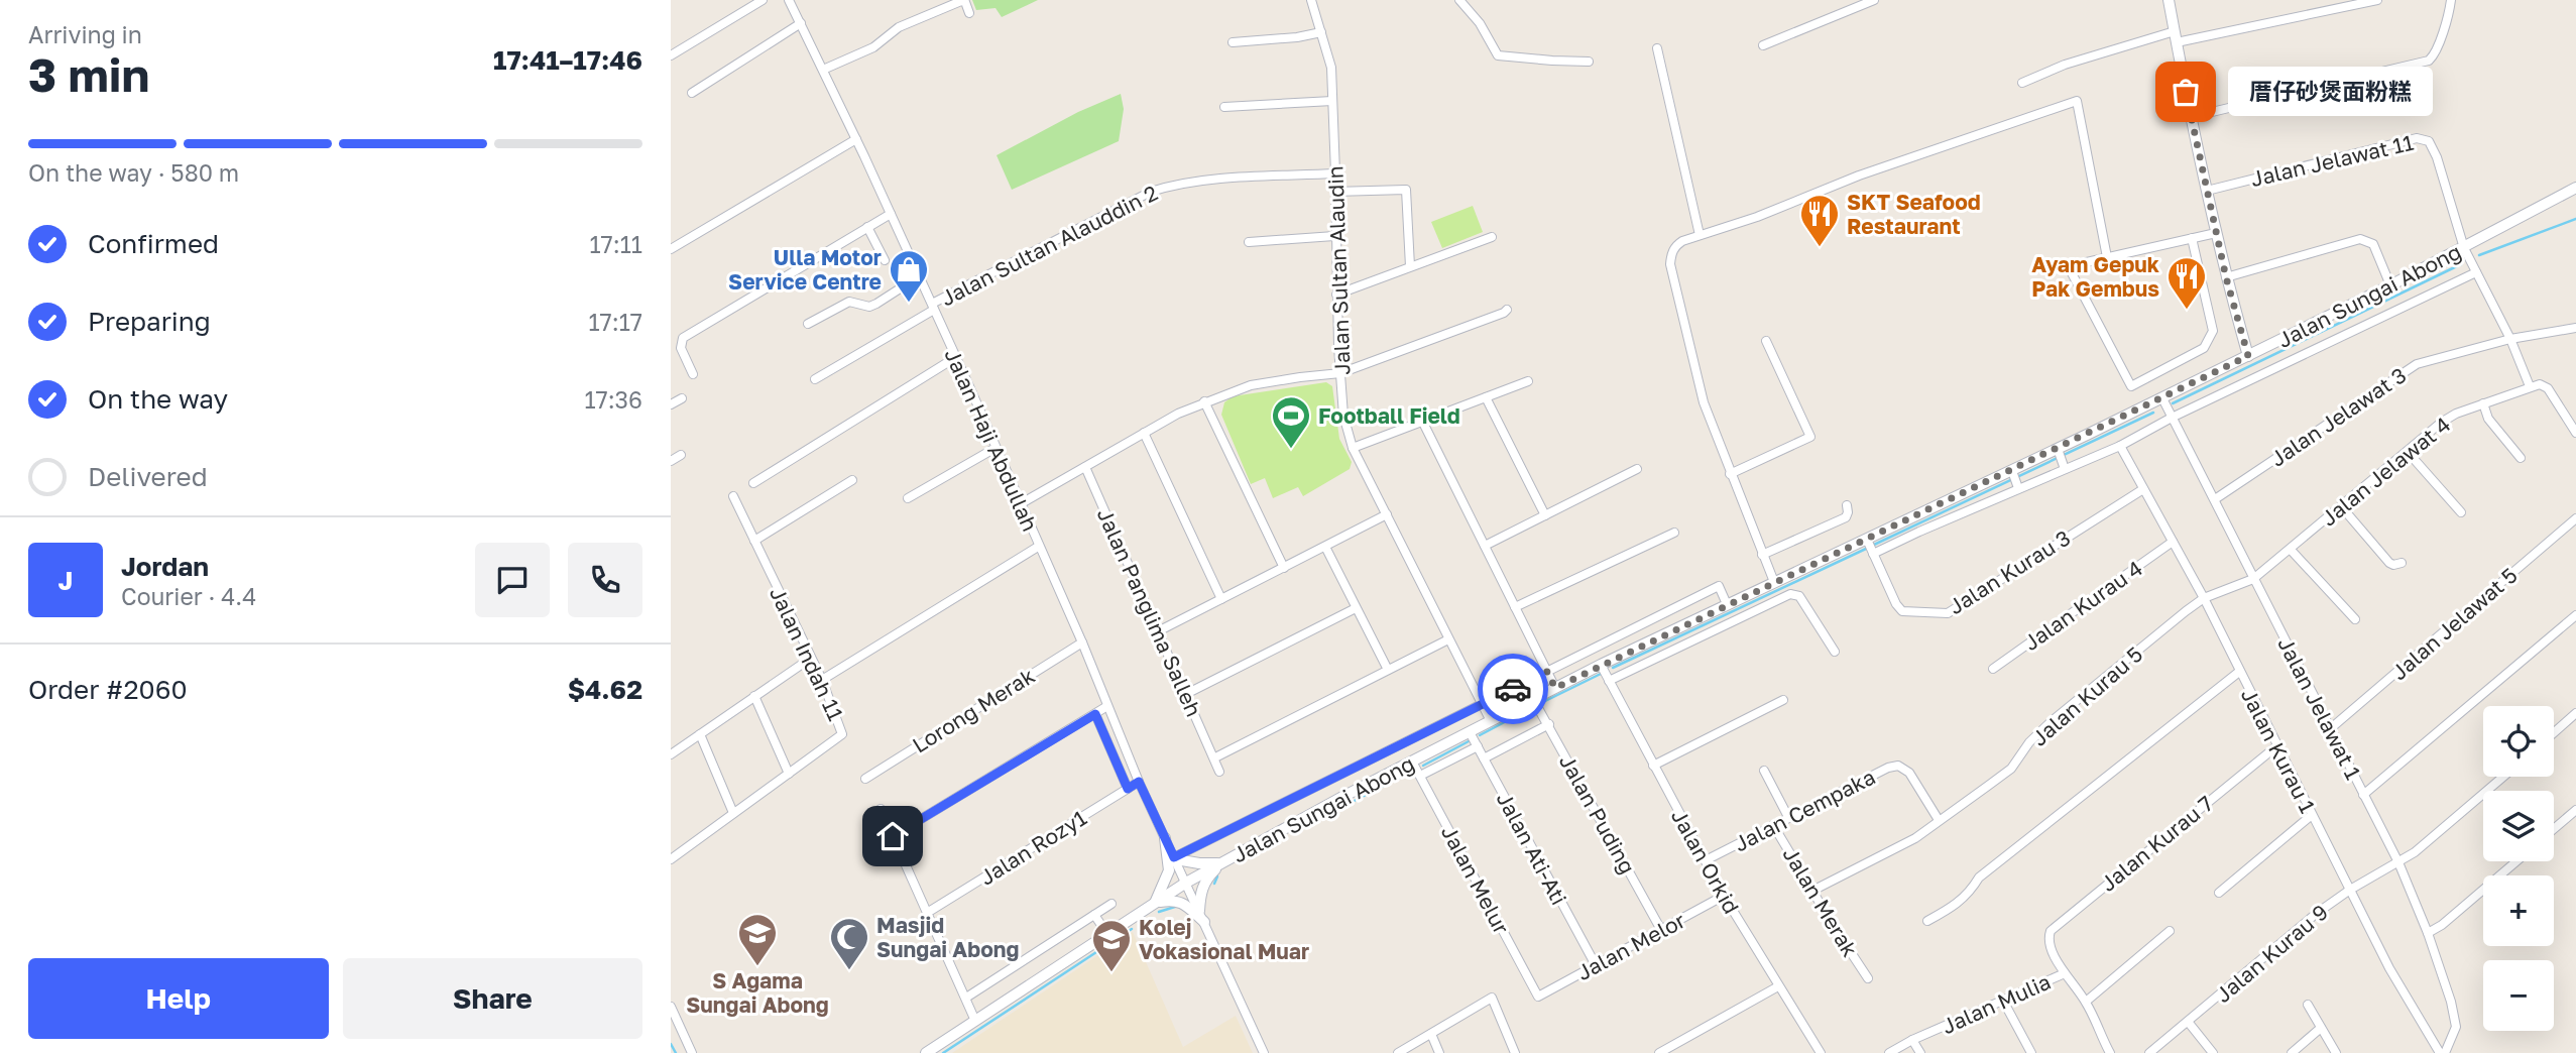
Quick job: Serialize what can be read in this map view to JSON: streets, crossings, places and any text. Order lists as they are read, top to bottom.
{
  "streets": {
    "street": [
      "Jalan Jelawat 11",
      "Jalan Sultan Alauddin 2",
      "Jalan Sultan Alaudin",
      "Jalan Sungai Abong",
      "Jalan Jelawat 3",
      "Jalan Haji Abdullah",
      "Jalan Jelawat 4",
      "Jalan Kurau 3",
      "Jalan Kurau 4",
      "Jalan Panglima Salleh",
      "Jalan Jelawat 5",
      "Jalan Indah 11",
      "Jalan Kurau 5",
      "Jalan Jelawat 1",
      "Lorong Merak",
      "Jalan Kurau 1",
      "Jalan Cempaka",
      "Jalan Puding",
      "Jalan Kurau 7",
      "Jalan Rozy1",
      "Jalan Ati-Ati",
      "Jalan Orkid",
      "Jalan Melur",
      "Jalan Merak",
      "Jalan Melor",
      "Jalan Kurau 9",
      "Jalan Mulia"
    ]
  },
  "crossings": [
    ["Jalan Jelawat 11", "Jalan Sungai Abong"],
    ["Jalan Sultan Alauddin 2", "Jalan Sultan Alaudin"],
    ["Jalan Sultan Alauddin 2", "Jalan Haji Abdullah"],
    ["Jalan Sultan Alaudin", "Jalan Sungai Abong"],
    ["Jalan Sungai Abong", "Jalan Haji Abdullah"],
    ["Jalan Sungai Abong", "Jalan Kurau 3"],
    ["Jalan Sungai Abong", "Jalan Jelawat 1"],
    ["Jalan Sungai Abong", "Jalan Puding"],
    ["Jalan Sungai Abong", "Jalan Ati-Ati"],
    ["Jalan Sungai Abong", "Jalan Orkid"],
    ["Jalan Sungai Abong", "Jalan Melur"],
    ["Jalan Jelawat 3", "Jalan Jelawat 1"],
    ["Jalan Haji Abdullah", "Lorong Merak"],
    ["Jalan Haji Abdullah", "Jalan Rozy1"],
    ["Jalan Jelawat 4", "Jalan Kurau 5"],
    ["Jalan Jelawat 4", "Jalan Jelawat 1"],
    ["Jalan Kurau 3", "Jalan Kurau 1"],
    ["Jalan Kurau 4", "Jalan Kurau 1"],
    ["Jalan Jelawat 5", "Jalan Jelawat 1"],
    ["Jalan Kurau 5", "Jalan Jelawat 1"],
    ["Jalan Kurau 5", "Jalan Kurau 1"],
    ["Jalan Kurau 5", "Jalan Cempaka"],
    ["Jalan Kurau 5", "Jalan Merak"],
    ["Jalan Jelawat 1", "Jalan Kurau 1"],
    ["Jalan Jelawat 1", "Jalan Kurau 9"],
    ["Jalan Kurau 1", "Jalan Kurau 7"],
    ["Jalan Kurau 1", "Jalan Kurau 9"],
    ["Jalan Cempaka", "Jalan Orkid"],
    ["Jalan Cempaka", "Jalan Merak"],
    ["Jalan Puding", "Jalan Melor"],
    ["Jalan Kurau 7", "Jalan Mulia"],
    ["Jalan Ati-Ati", "Jalan Melor"],
    ["Jalan Orkid", "Jalan Melor"],
    ["Jalan Melur", "Jalan Melor"]
  ],
  "places": {
    "other": ["厝仔砂煲面粉糕"],
    "restaurant": ["SKT Seafood Restaurant", "Ayam Gepuk Pak Gembus"],
    "shop": ["Ulla Motor Service Centre"],
    "sports": ["Football Field"],
    "school or university": ["S Agama Sungai Abong", "Kolej Vokasional Muar"],
    "mosque": ["Masjid Sungai Abong"]
  },
  "page": {
    "heading": ["3 min", "Arriving in", "17:41–17:46"],
    "panel": [
      "Jordan",
      "Courier · 4.4",
      "Order #2060",
      "$4.62"
    ],
    "bubble": "厝仔砂煲面粉糕",
    "bar": "On the way · 580 m",
    "list": [
      ["Confirmed", "17:11"],
      ["Preparing", "17:17"],
      ["On the way", "17:36"],
      "Delivered"
    ],
    "round": "J",
    "map_buttons": ["+", "−"],
    "buttons": ["Help", "Share"]
  }
}
